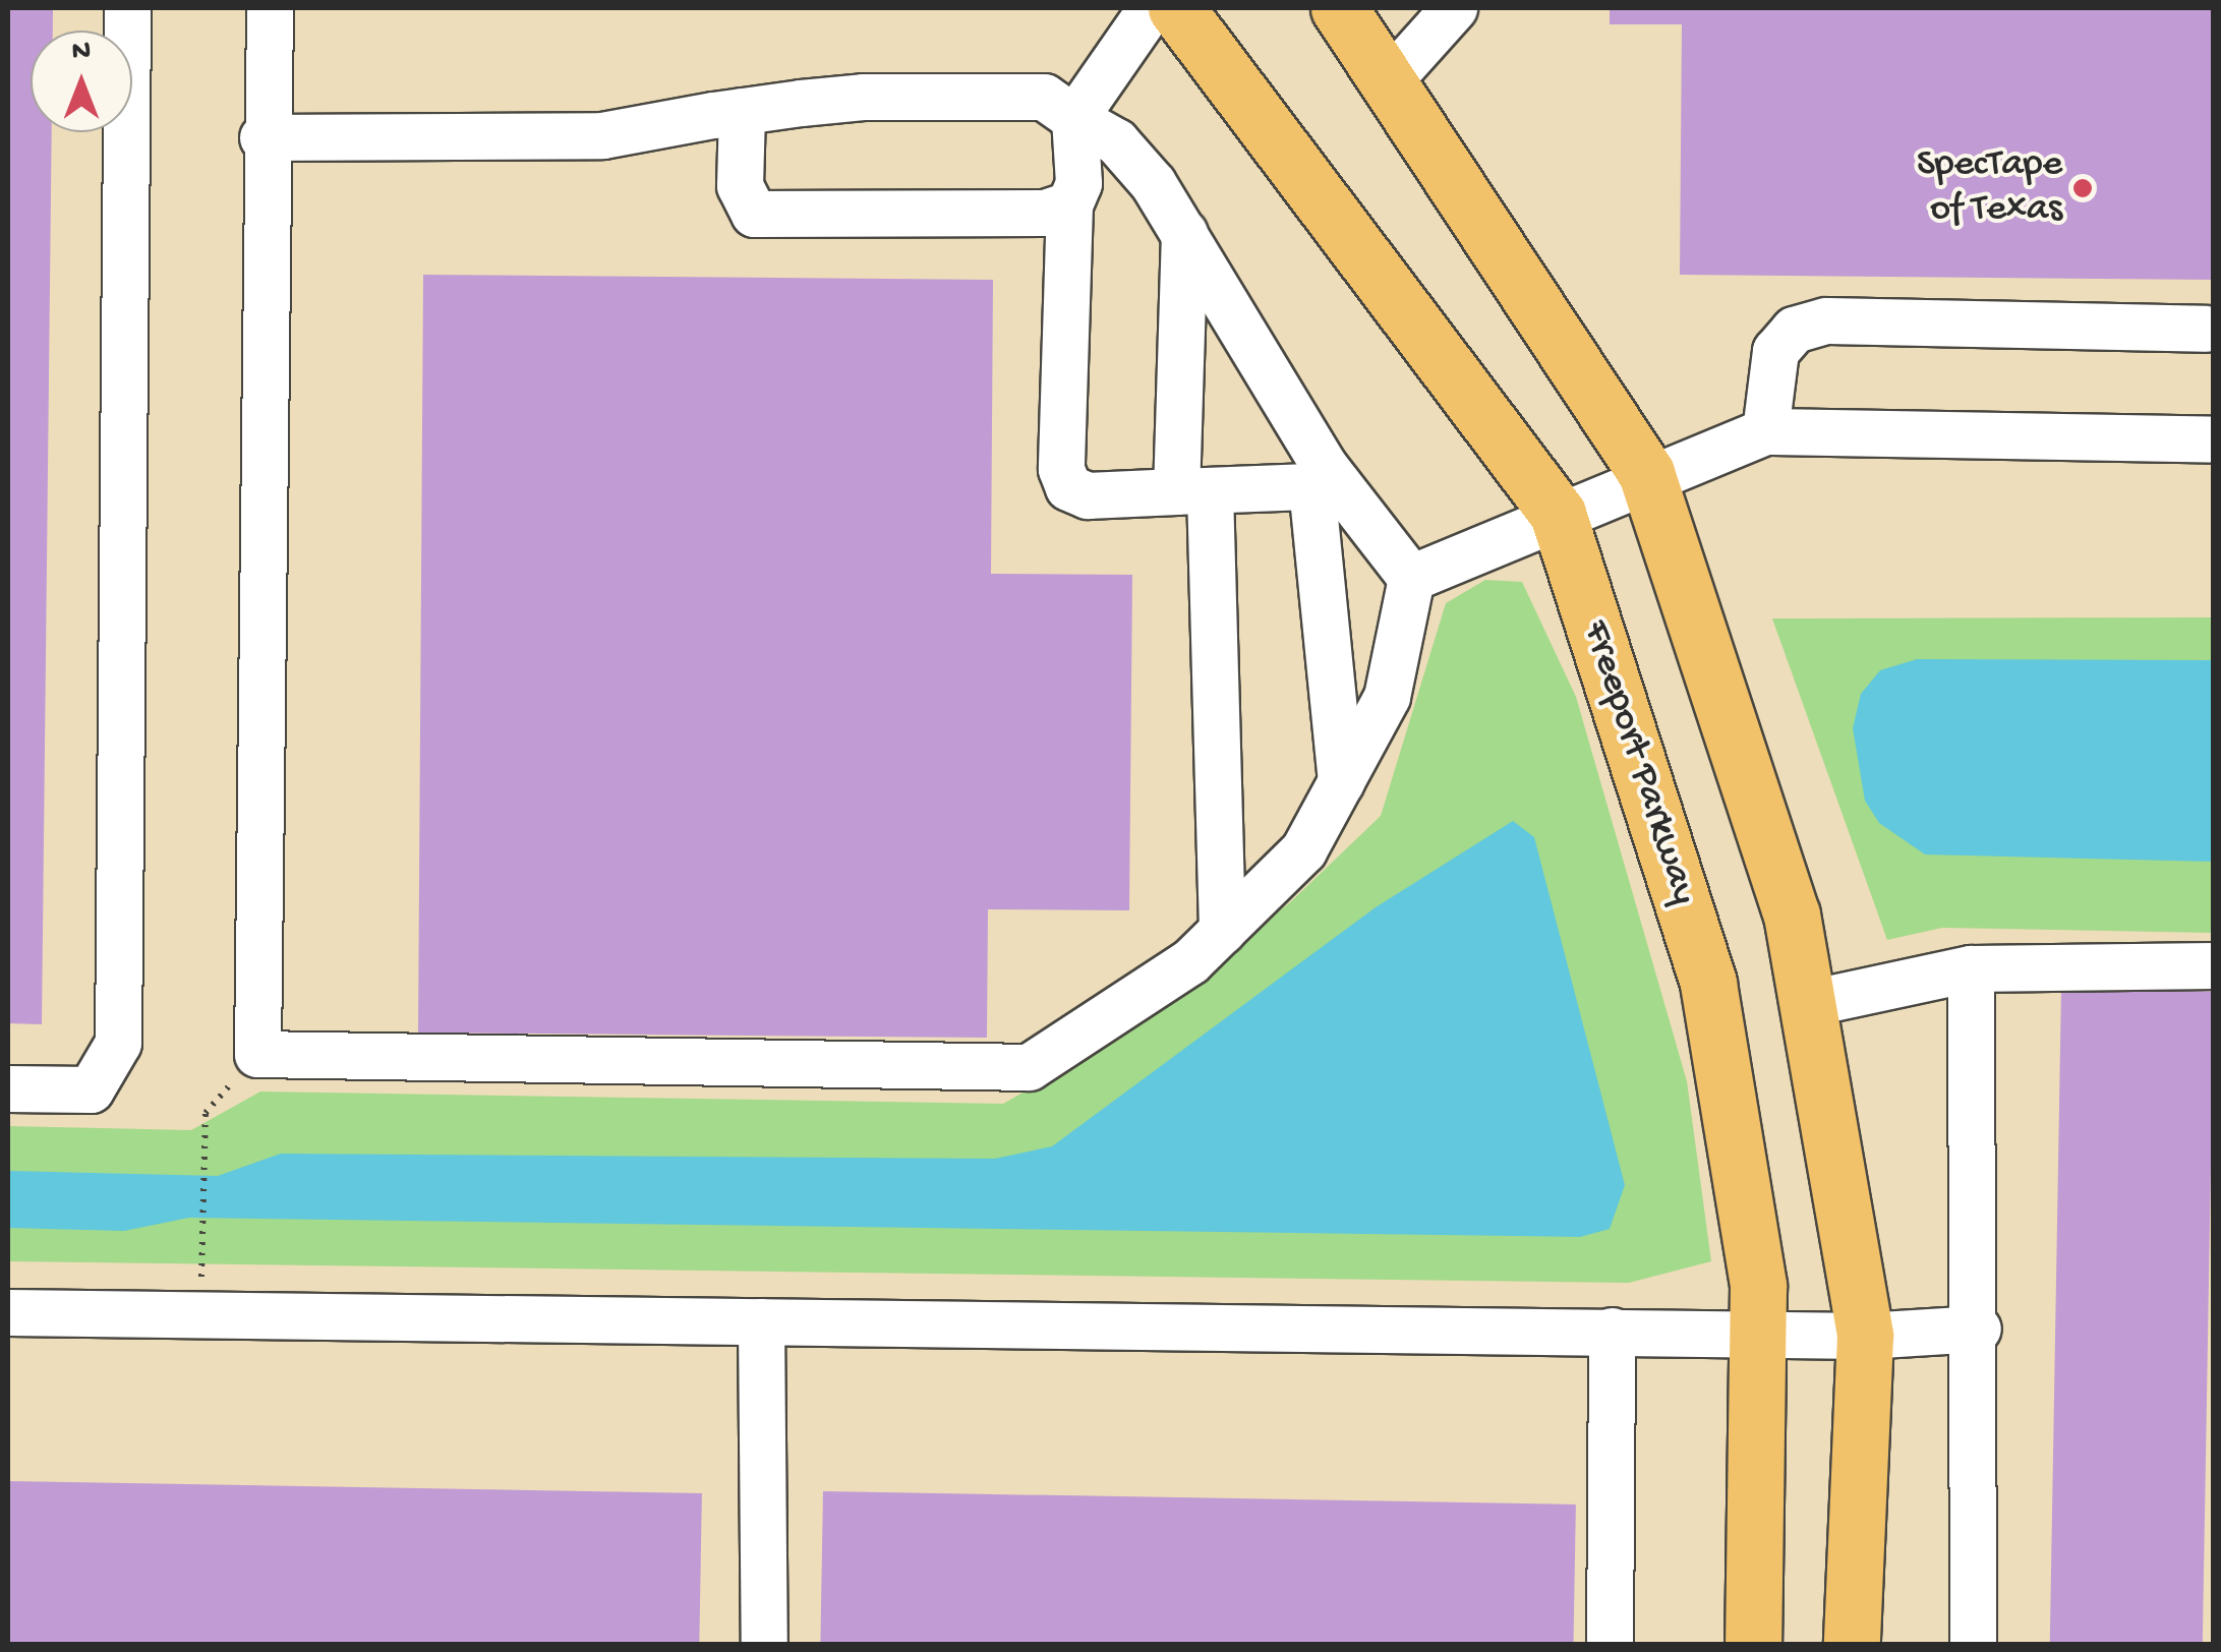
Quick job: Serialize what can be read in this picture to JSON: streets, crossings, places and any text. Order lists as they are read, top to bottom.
{
  "streets": {
    "main road": ["Freeport Parkway"]
  },
  "places": ["SpecTape of Texas"],
  "north": "top"
}
